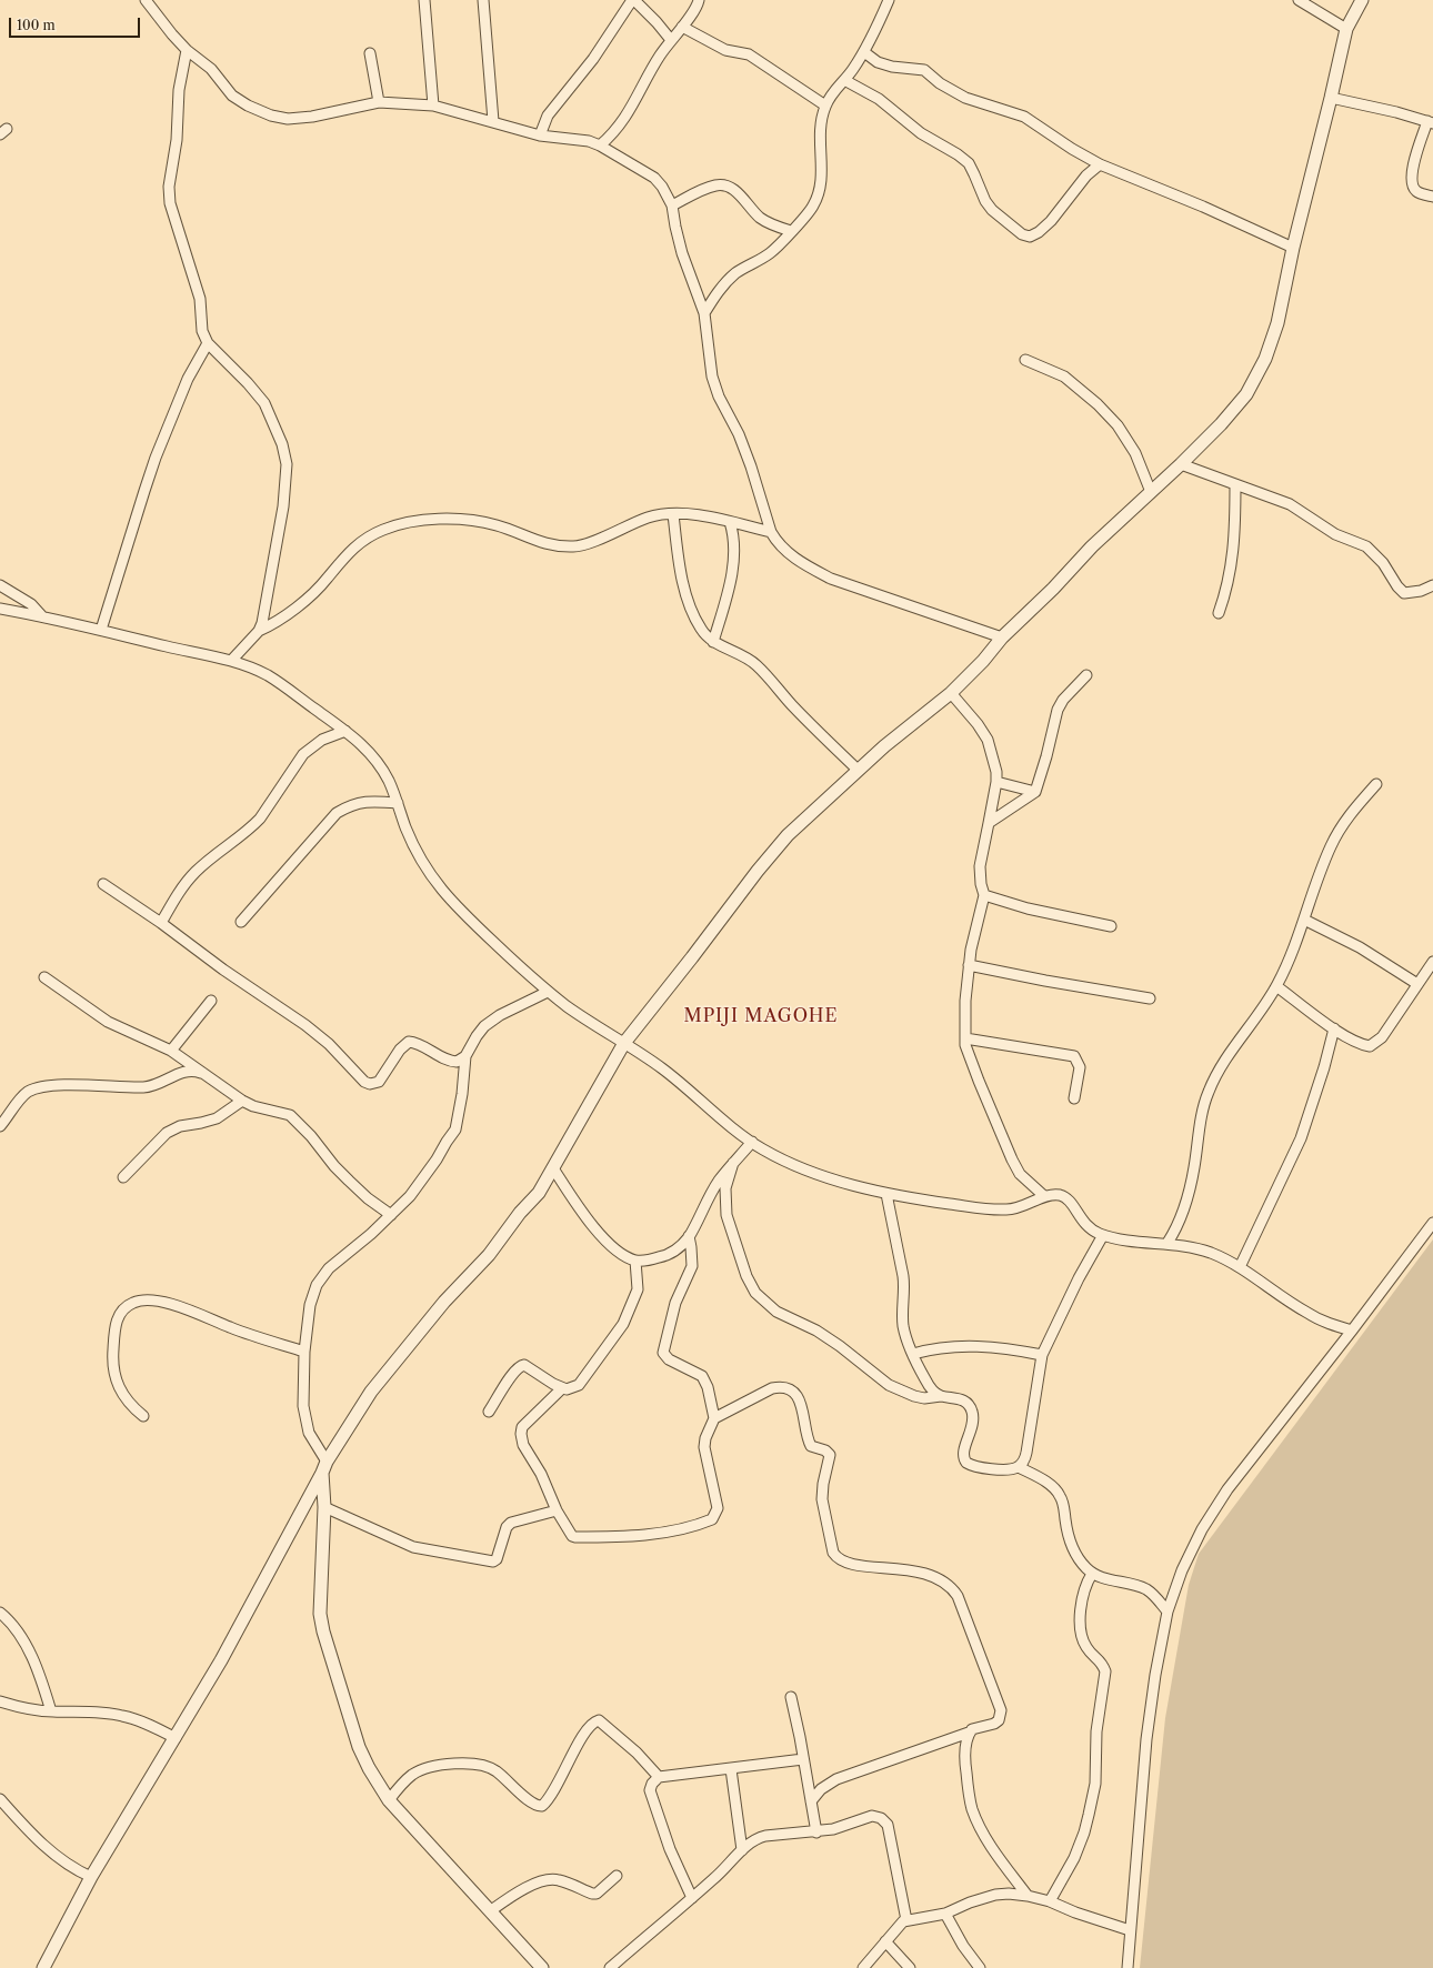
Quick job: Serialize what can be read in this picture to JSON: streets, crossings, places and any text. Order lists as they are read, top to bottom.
{
  "districts": ["MPIJI MAGOHE"],
  "scale_bar": "100 m"
}
